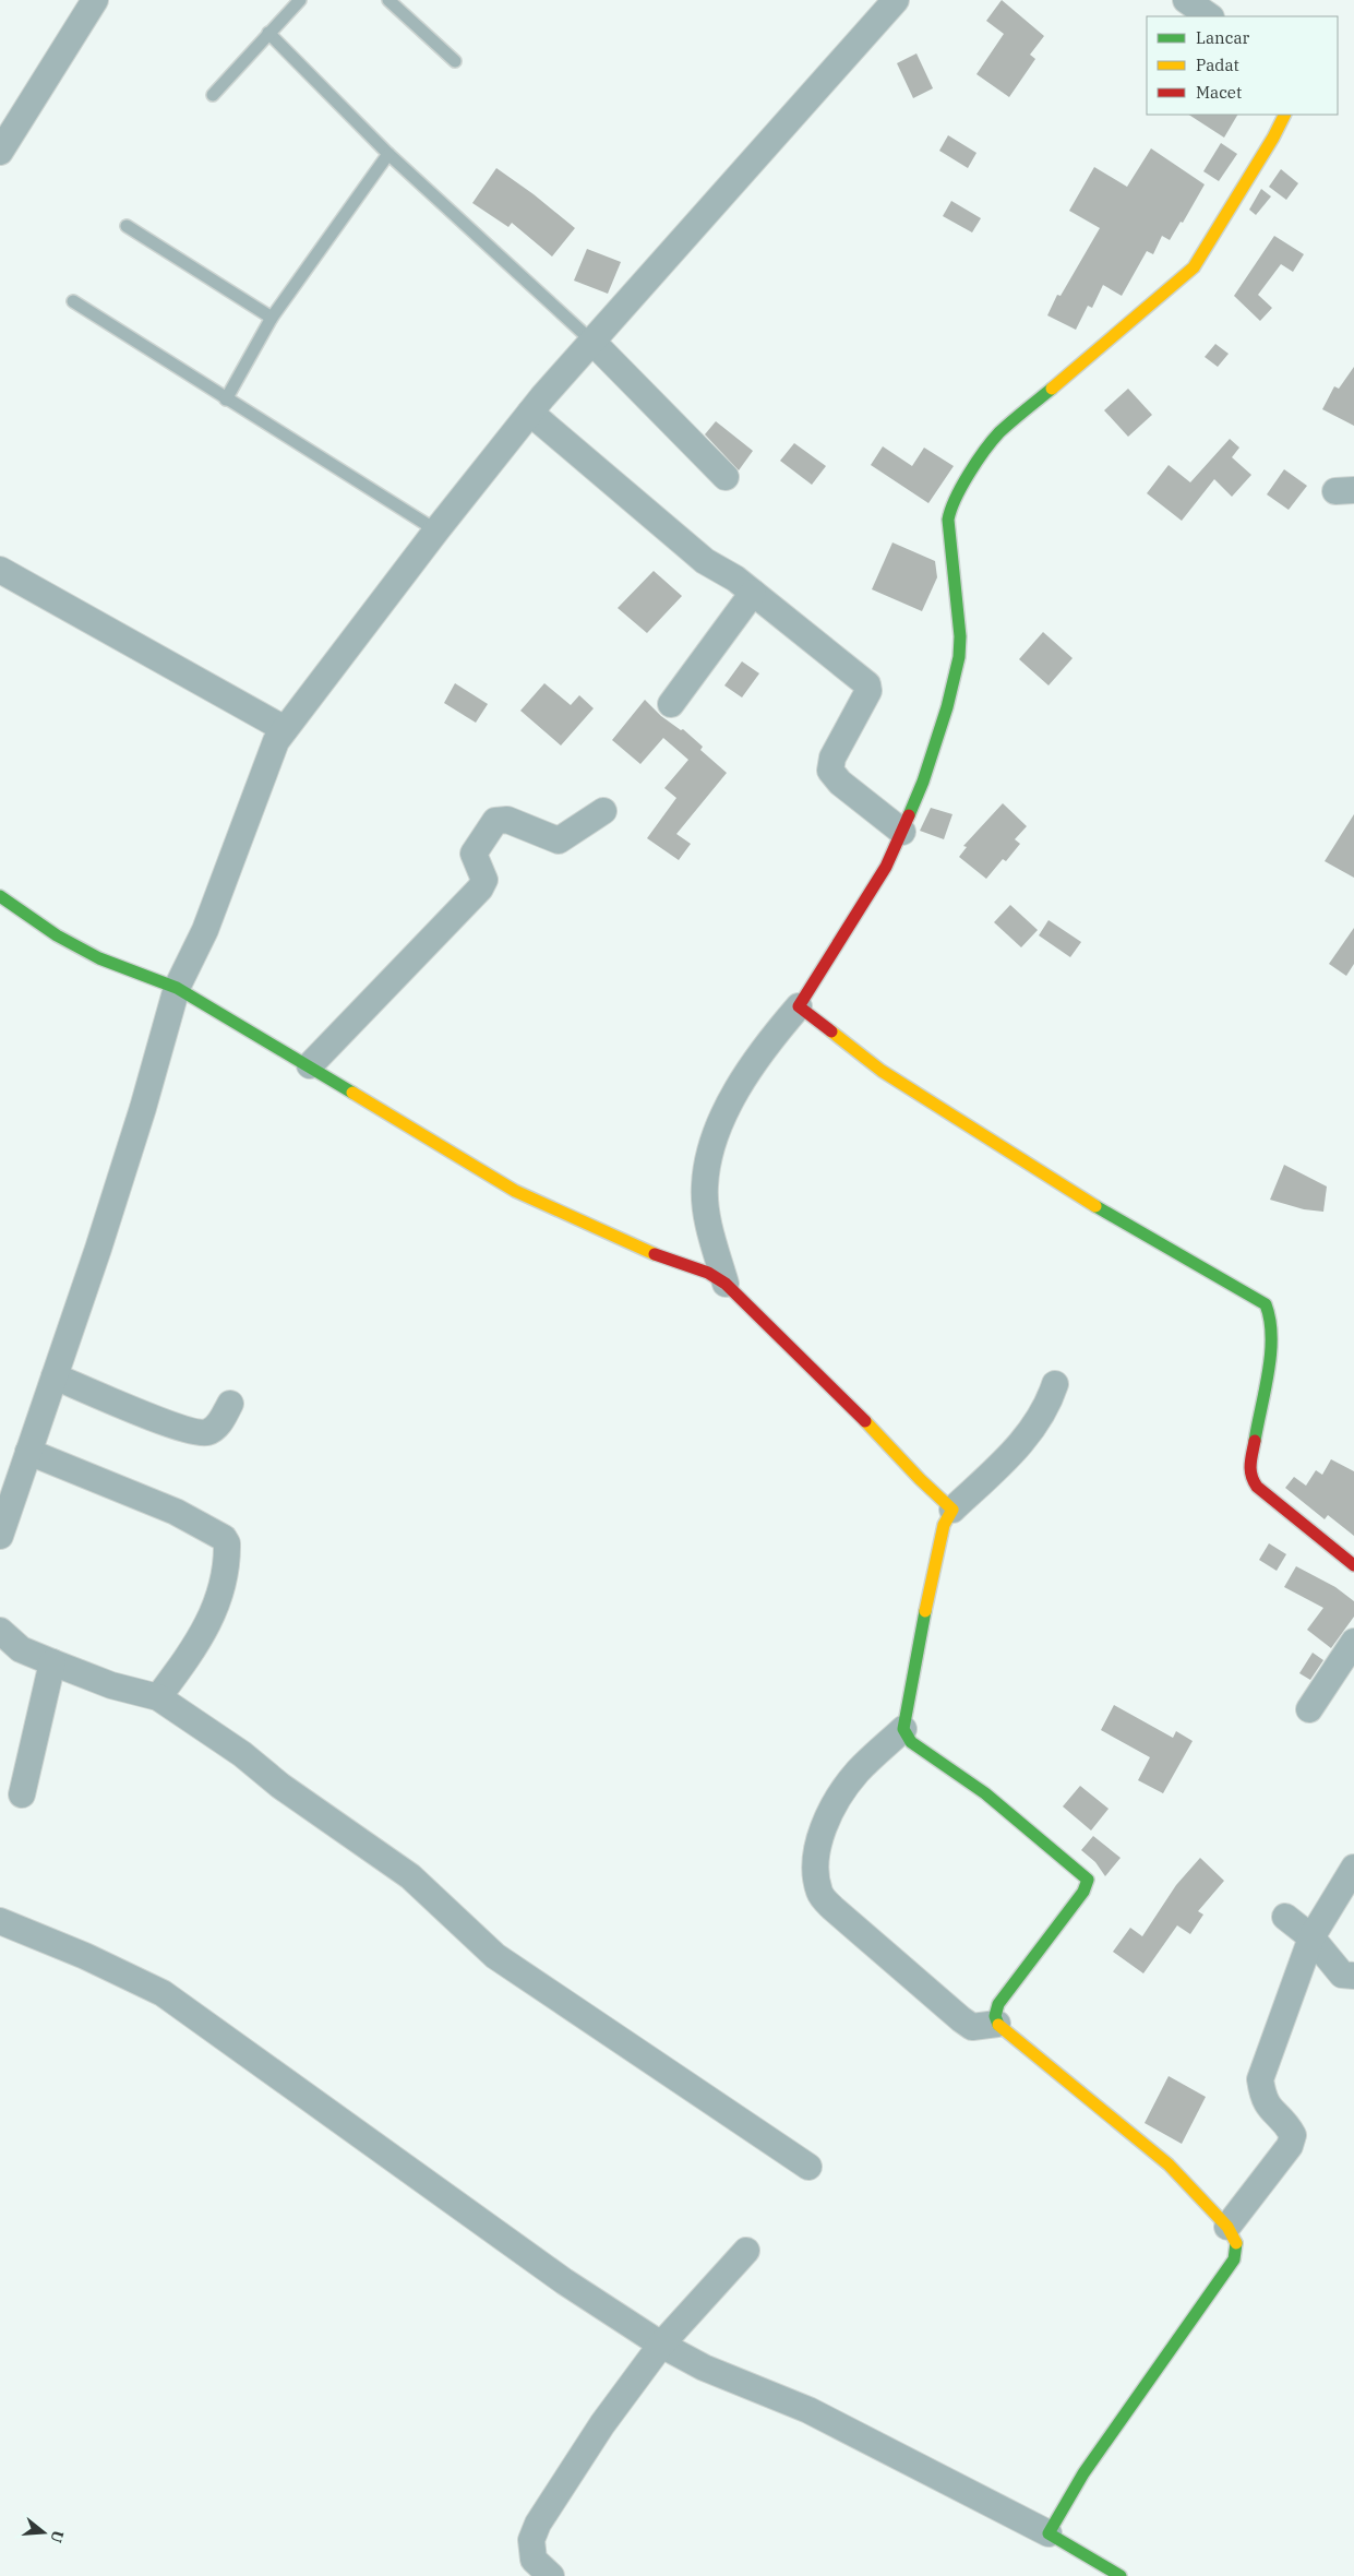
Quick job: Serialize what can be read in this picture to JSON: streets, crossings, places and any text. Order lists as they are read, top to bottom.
{
  "legend": ["Lancar", "Padat", "Macet"],
  "north": "right"
}
